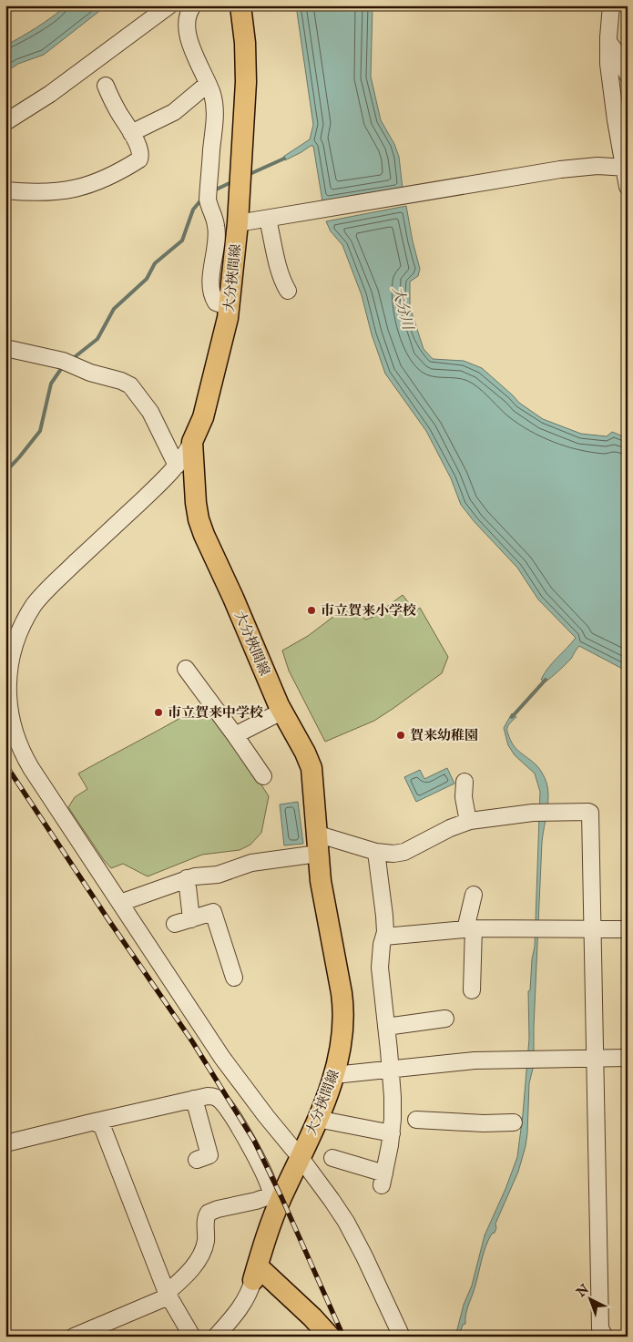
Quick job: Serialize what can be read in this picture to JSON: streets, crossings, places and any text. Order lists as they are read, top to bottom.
{
  "streets": {
    "main road": ["大分挾間線"]
  },
  "water": ["大分川"],
  "places": ["市立賀来小学校", "市立賀来中学校", "賀来幼稚園"],
  "north": "top left"
}
